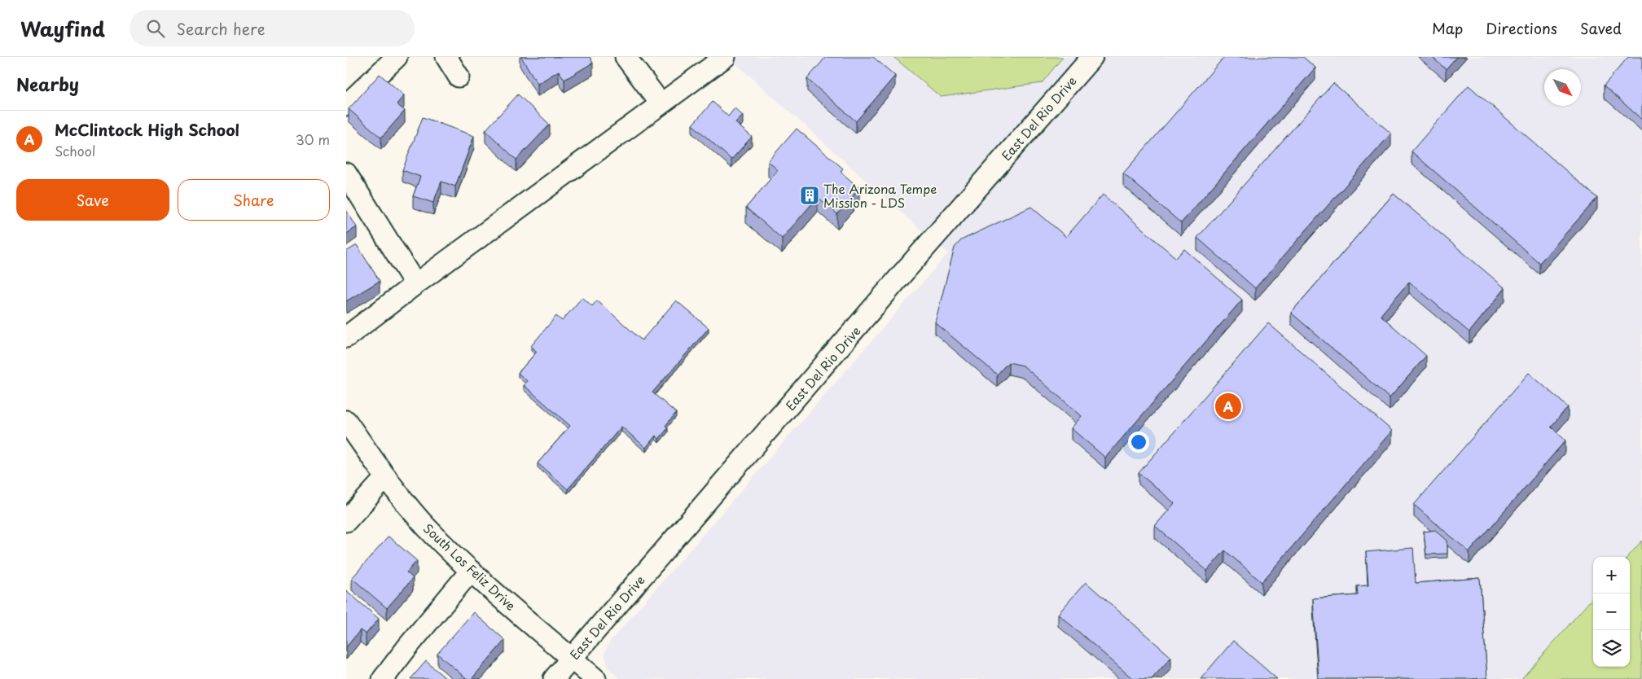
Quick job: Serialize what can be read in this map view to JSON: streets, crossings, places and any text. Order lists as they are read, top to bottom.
{
  "streets": {
    "street": ["East Del Rio Drive", "South Los Feliz Drive"]
  },
  "crossings": [
    ["East Del Rio Drive", "South Los Feliz Drive"]
  ],
  "places": {
    "building": ["The Arizona Tempe Mission - LDS"]
  },
  "north": "bottom right",
  "page": {
    "header": "Wayfind",
    "search": "Search here",
    "nav": ["Map", "Directions", "Saved"],
    "heading": "Nearby",
    "list": [
      {
        "mark": "A",
        "name": "McClintock High School",
        "note": "School",
        "value": "30 m"
      }
    ],
    "buttons": ["Save", "Share"],
    "pins": "A",
    "map_buttons": ["+", "−"]
  }
}
